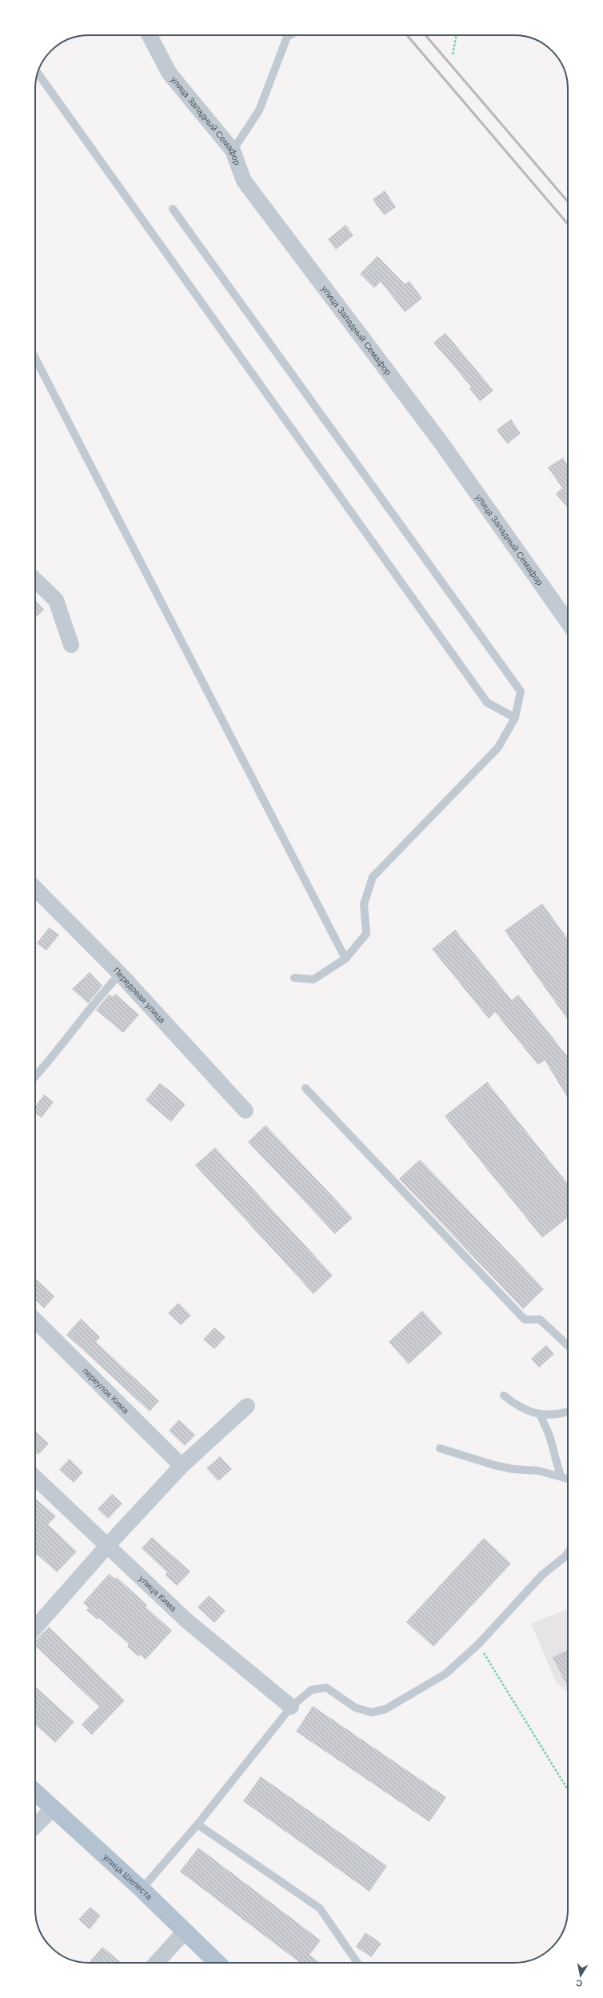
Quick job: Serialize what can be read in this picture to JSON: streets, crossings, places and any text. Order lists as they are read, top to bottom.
{
  "streets": {
    "main road": ["улица Шелеста"],
    "street": [
      "улица Западный Семафор",
      "Передовая улица",
      "переулок Кима",
      "улица Кима"
    ]
  },
  "north": "bottom"
}
